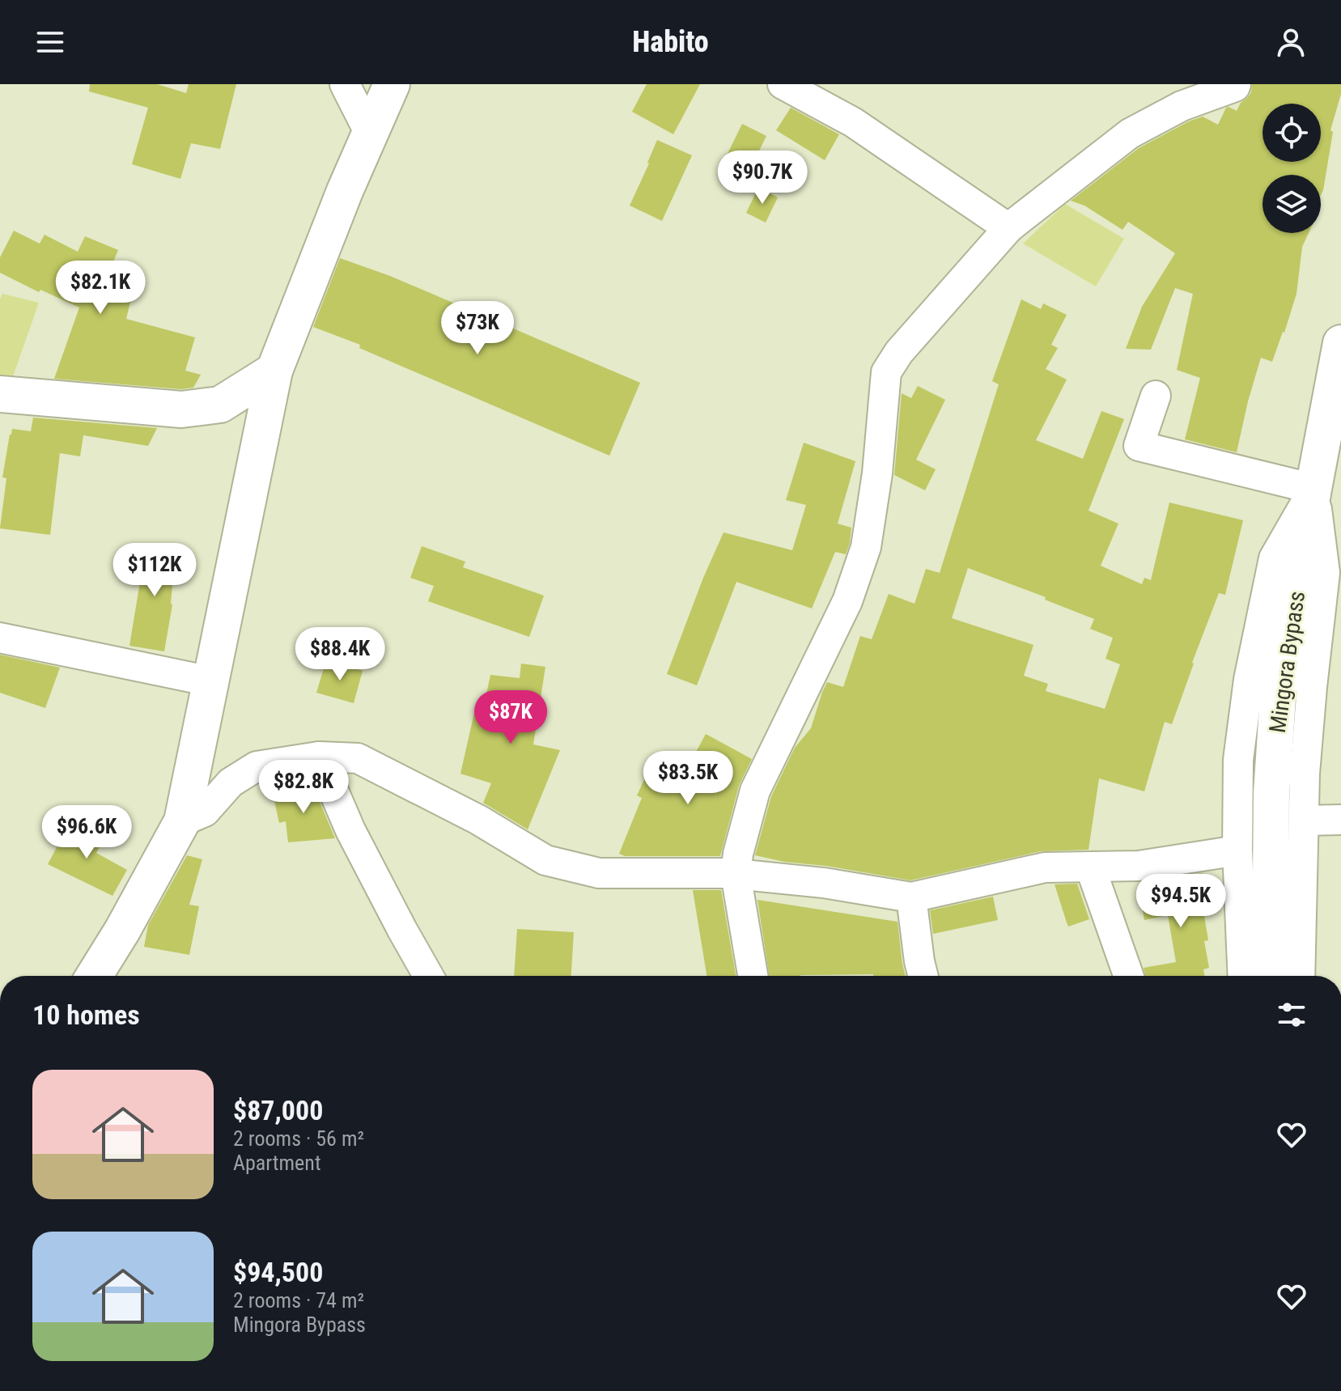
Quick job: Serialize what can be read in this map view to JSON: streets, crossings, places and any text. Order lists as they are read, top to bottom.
{
  "streets": {
    "main road": ["Mingora Bypass"]
  },
  "page": {
    "header": "Habito",
    "price": [
      "$90.7K",
      "$82.1K",
      "$73K",
      "$112K",
      "$88.4K",
      "$87K",
      "$83.5K",
      "$82.8K",
      "$96.6K",
      "$94.5K"
    ],
    "heading": "10 homes",
    "list": [
      {
        "name": "$87,000",
        "note": "2 rooms · 56 m² · Apartment"
      },
      {
        "name": "$94,500",
        "note": "2 rooms · 74 m² · Mingora Bypass"
      }
    ]
  }
}
